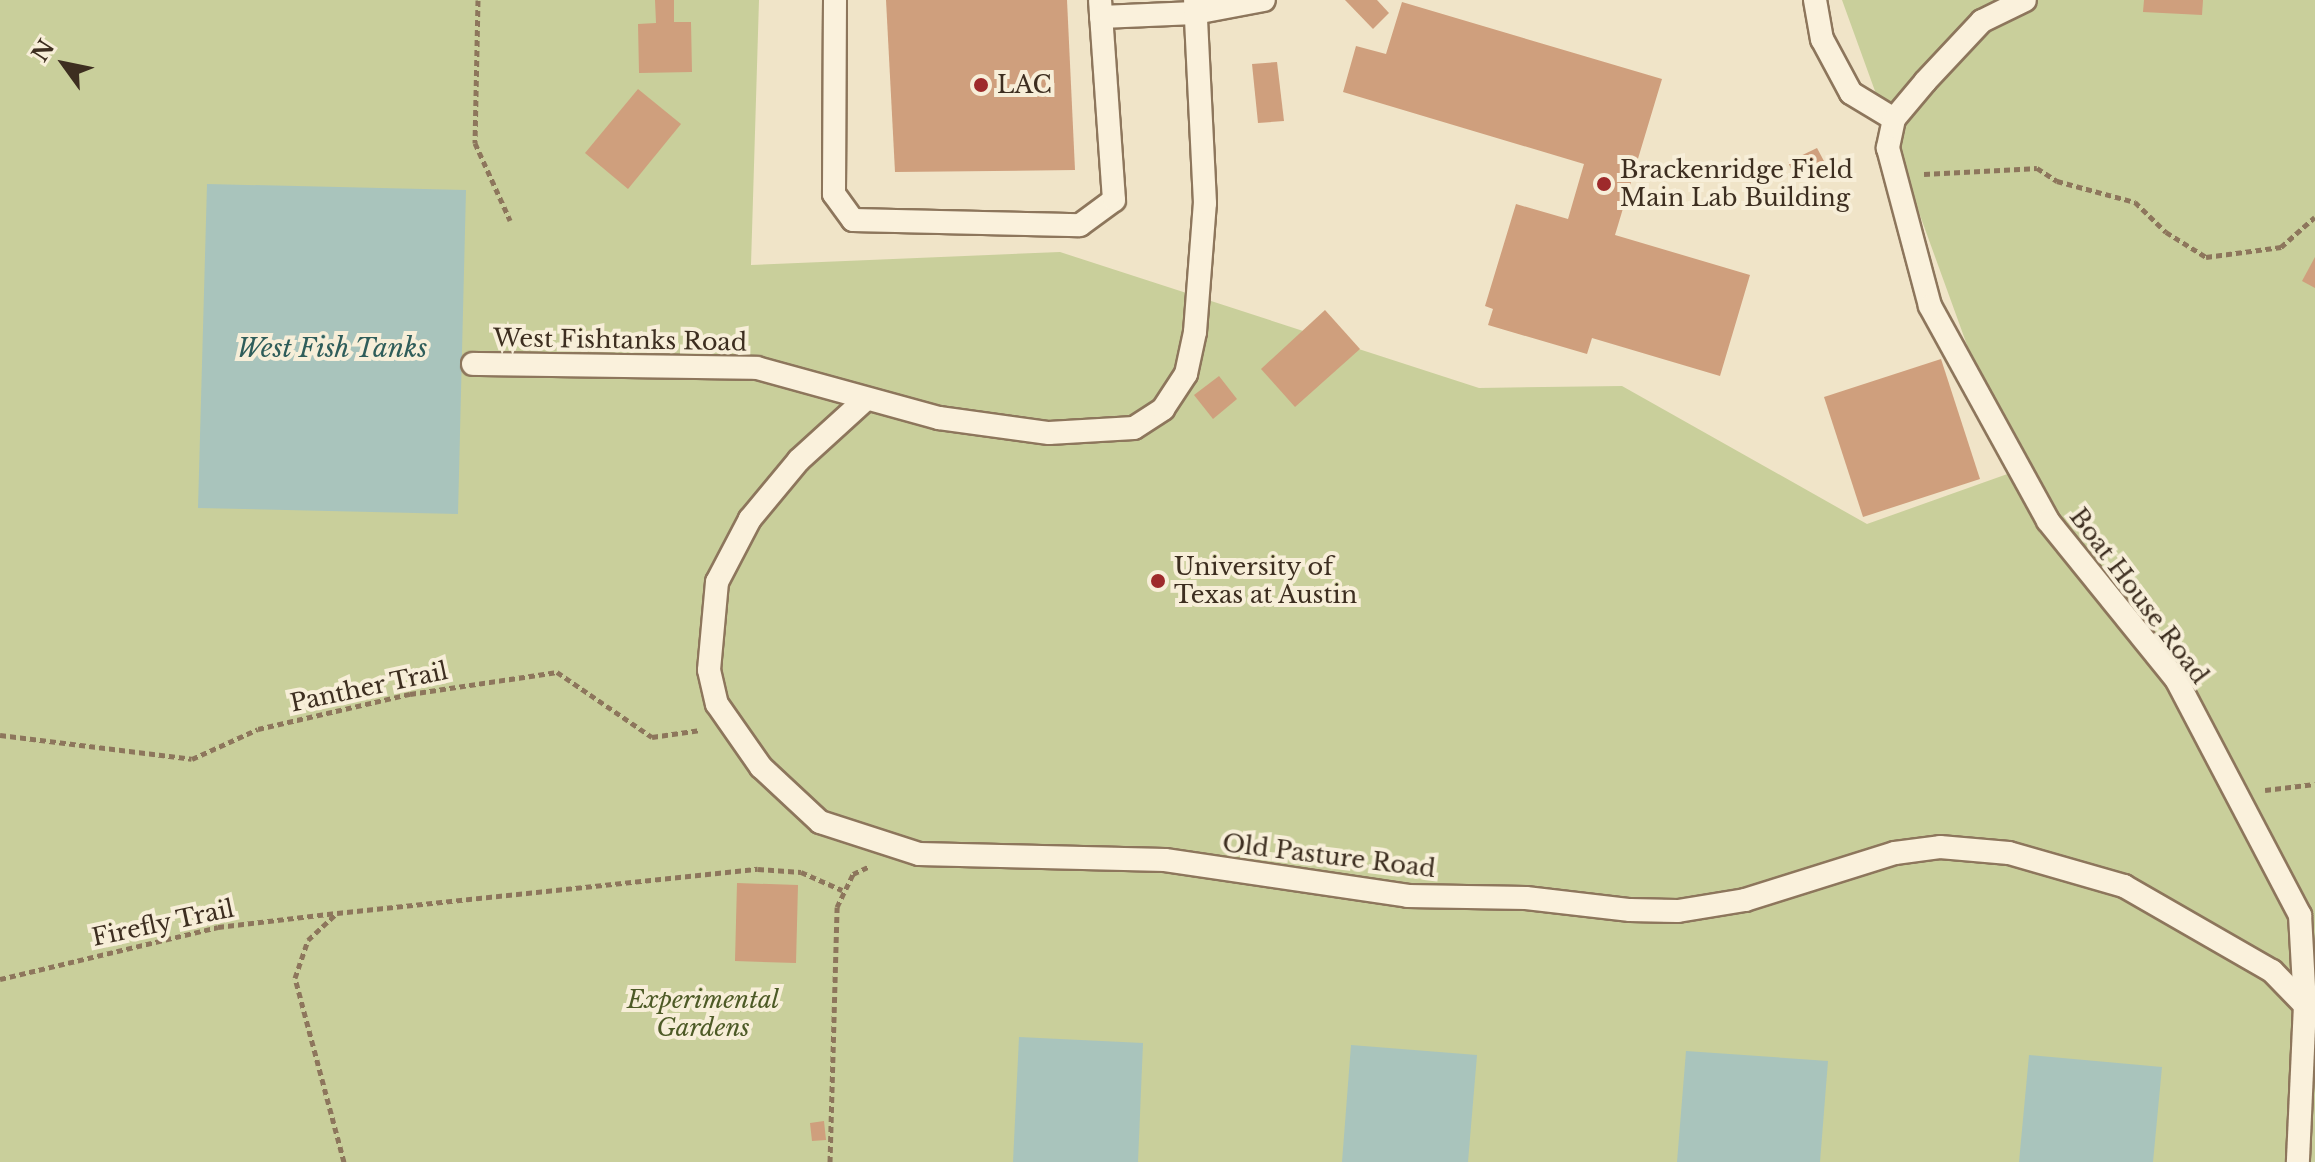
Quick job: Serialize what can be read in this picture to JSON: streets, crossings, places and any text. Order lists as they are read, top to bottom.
{
  "streets": {
    "lane": ["West Fishtanks Road", "Boat House Road", "Old Pasture Road"],
    "path": ["Panther Trail", "Firefly Trail"]
  },
  "crossings": [
    ["West Fishtanks Road", "Old Pasture Road"],
    ["Boat House Road", "Old Pasture Road"],
    ["Panther Trail", "Old Pasture Road"]
  ],
  "water": ["West Fish Tanks"],
  "parks": ["Experimental Gardens"],
  "places": ["LAC", "Brackenridge Field Main Lab Building", "University of Texas at Austin"],
  "north": "top left"
}
